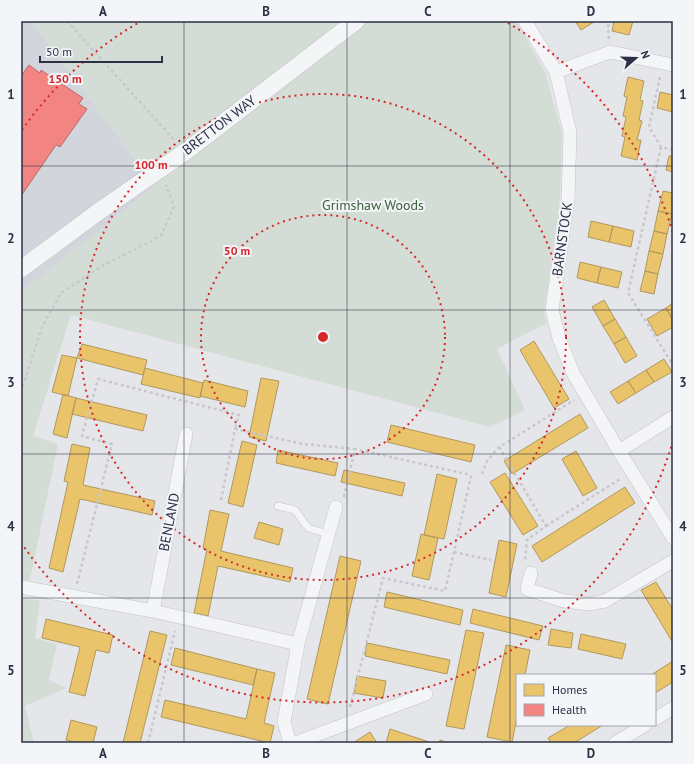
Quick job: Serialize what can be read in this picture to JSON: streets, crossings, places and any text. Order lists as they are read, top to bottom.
{
  "streets": {
    "street": ["BRETTON WAY", "BARNSTOCK", "BENLAND"]
  },
  "parks": ["Grimshaw Woods"],
  "legend": ["Homes", "Health"],
  "scale_bar": "50 m",
  "north": "right",
  "grid": {
    "columns": [
      "A",
      "B",
      "C",
      "D"
    ],
    "rows": [
      "1",
      "2",
      "3",
      "4",
      "5"
    ]
  },
  "rings": ["150 m", "100 m", "50 m"]
}
